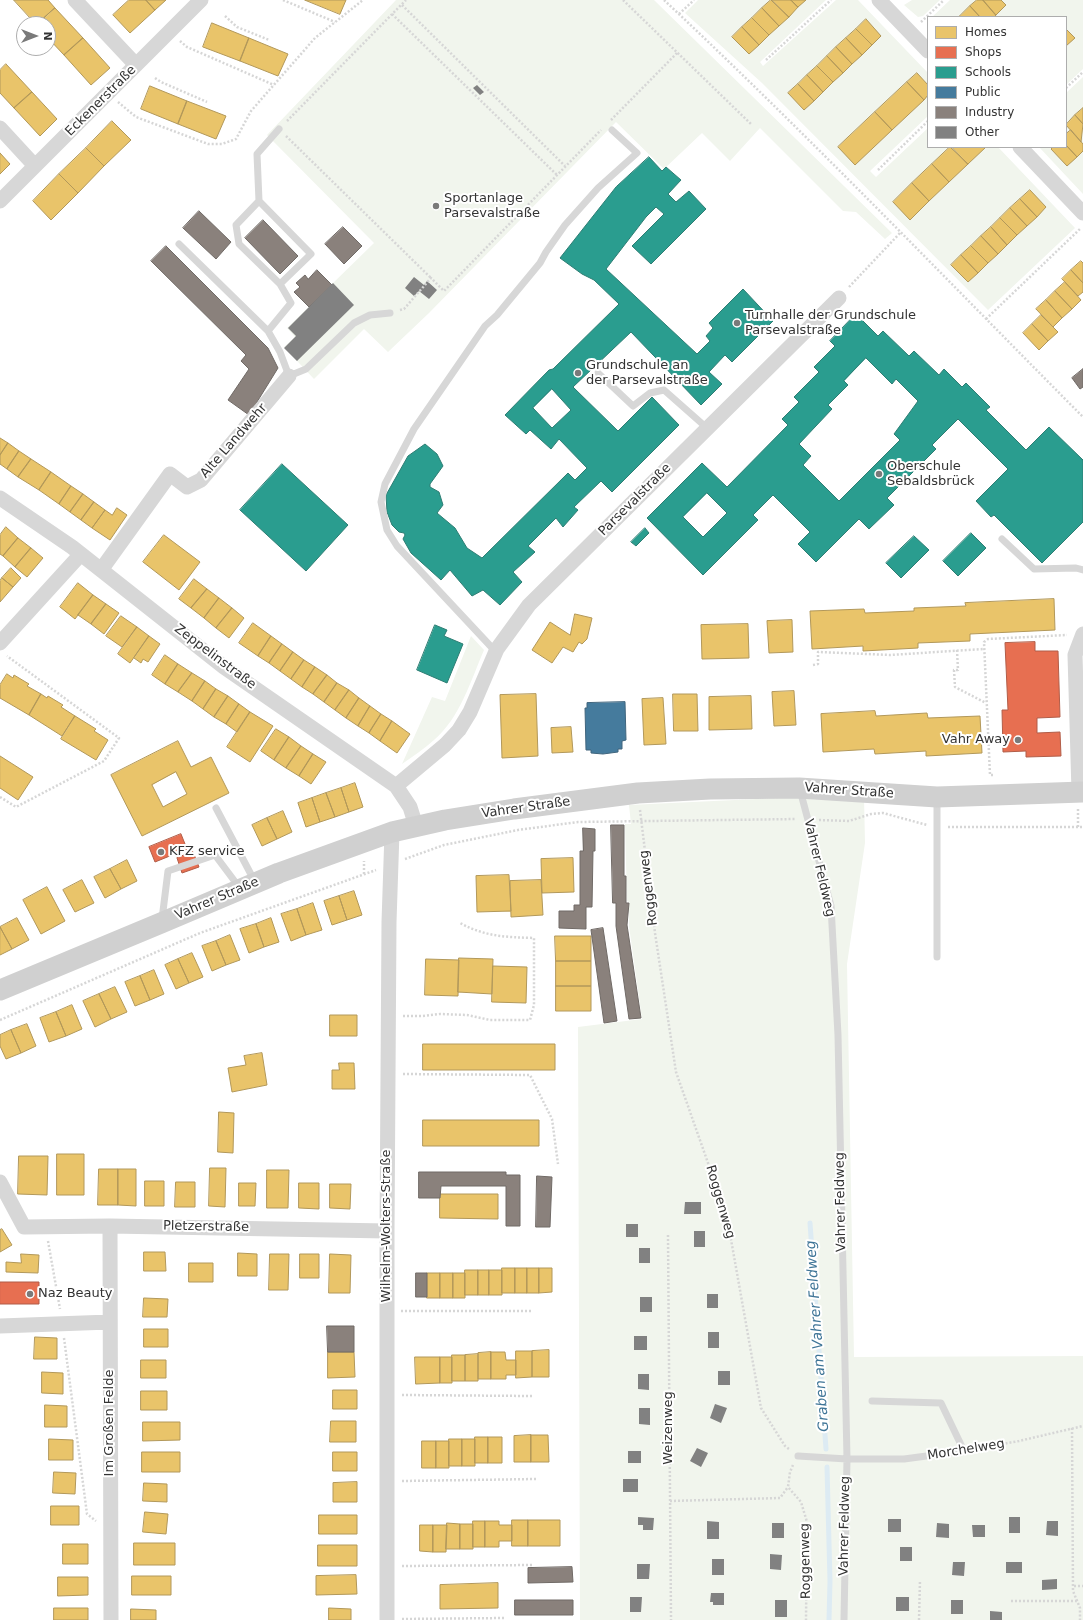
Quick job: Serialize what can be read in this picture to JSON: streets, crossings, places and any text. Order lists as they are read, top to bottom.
{
  "streets": {
    "main road": ["Vahrer Straße"],
    "street": [
      "Eckenerstraße",
      "Alte Landwehr",
      "Parsevalstraße",
      "Zeppelinstraße",
      "Wilhelm-Wolters-Straße",
      "Pletzerstraße",
      "Im Großen Felde"
    ],
    "lane": ["Vahrer Feldweg", "Morchelweg"],
    "path": ["Roggenweg", "Weizenweg"]
  },
  "crossings": [
    ["Alte Landwehr", "Zeppelinstraße"],
    ["Parsevalstraße", "Zeppelinstraße"],
    ["Zeppelinstraße", "Vahrer Straße"],
    ["Vahrer Straße", "Vahrer Feldweg"],
    ["Vahrer Straße", "Roggenweg"],
    ["Vahrer Straße", "Wilhelm-Wolters-Straße"],
    ["Vahrer Feldweg", "Morchelweg"],
    ["Roggenweg", "Morchelweg"],
    ["Wilhelm-Wolters-Straße", "Pletzerstraße"],
    ["Pletzerstraße", "Im Großen Felde"]
  ],
  "water": ["Graben am Vahrer Feldweg"],
  "places": [
    "Sportanlage Parsevalstraße",
    "Turnhalle der Grundschule Parsevalstraße",
    "Grundschule an der Parsevalstraße",
    "Oberschule Sebaldsbrück",
    "Vahr Away",
    "KFZ service",
    "Naz Beauty"
  ],
  "legend": [
    "Homes",
    "Shops",
    "Schools",
    "Public",
    "Industry",
    "Other"
  ],
  "north": "right"
}
